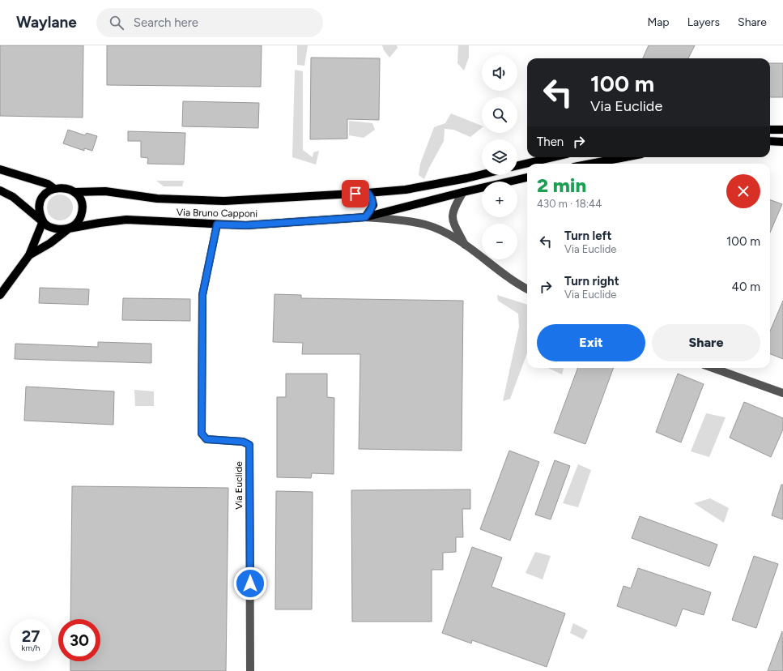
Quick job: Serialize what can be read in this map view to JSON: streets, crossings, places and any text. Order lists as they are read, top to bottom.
{
  "streets": {
    "main road": ["Via Bruno Capponi"],
    "street": ["Via Euclide"]
  },
  "crossings": [
    ["Via Bruno Capponi", "Via Euclide"]
  ],
  "page": {
    "header": "Waylane",
    "search": "Search here",
    "nav": ["Map", "Layers", "Share"],
    "map_buttons": ["+", "−"],
    "turn": ["100 m", "Via Euclide"],
    "then": "Then",
    "heading": ["2 min", "430 m · 18:44"],
    "list": [
      {
        "name": "Turn left",
        "note": "Via Euclide",
        "value": "100 m"
      },
      {
        "name": "Turn right",
        "note": "Via Euclide",
        "value": "40 m"
      }
    ],
    "buttons": ["Exit", "Share"],
    "speed": "27 km/h",
    "limit": "30"
  }
}
